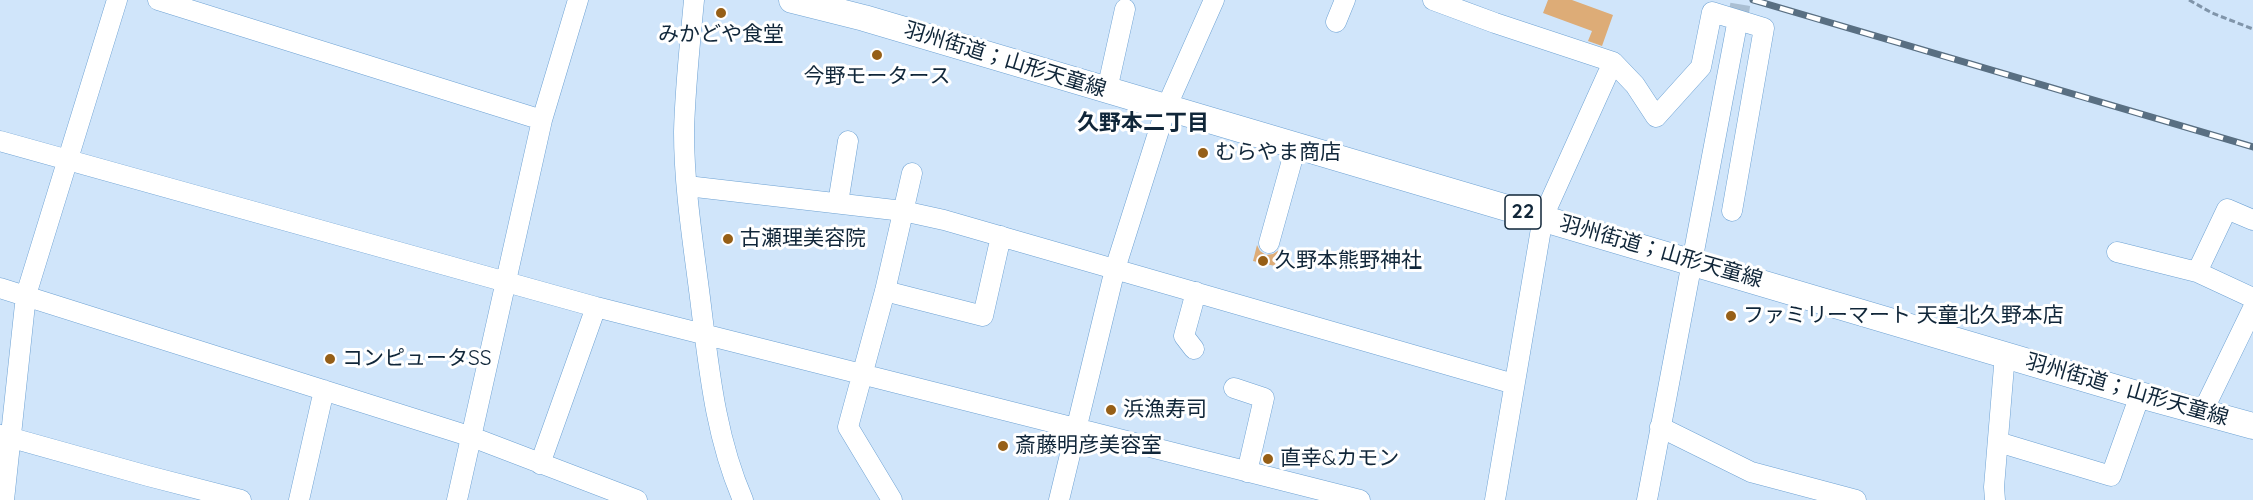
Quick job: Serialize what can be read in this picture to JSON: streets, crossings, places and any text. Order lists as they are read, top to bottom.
{
  "streets": {
    "main road": ["羽州街道；山形天童線", "22"]
  },
  "districts": ["久野本二丁目"],
  "places": [
    "みかどや食堂",
    "今野モータース",
    "むらやま商店",
    "古瀬理美容院",
    "久野本熊野神社",
    "ファミリーマート 天童北久野本店",
    "コンピュータSS",
    "浜漁寿司",
    "斎藤明彦美容室",
    "直幸&カモン"
  ]
}
